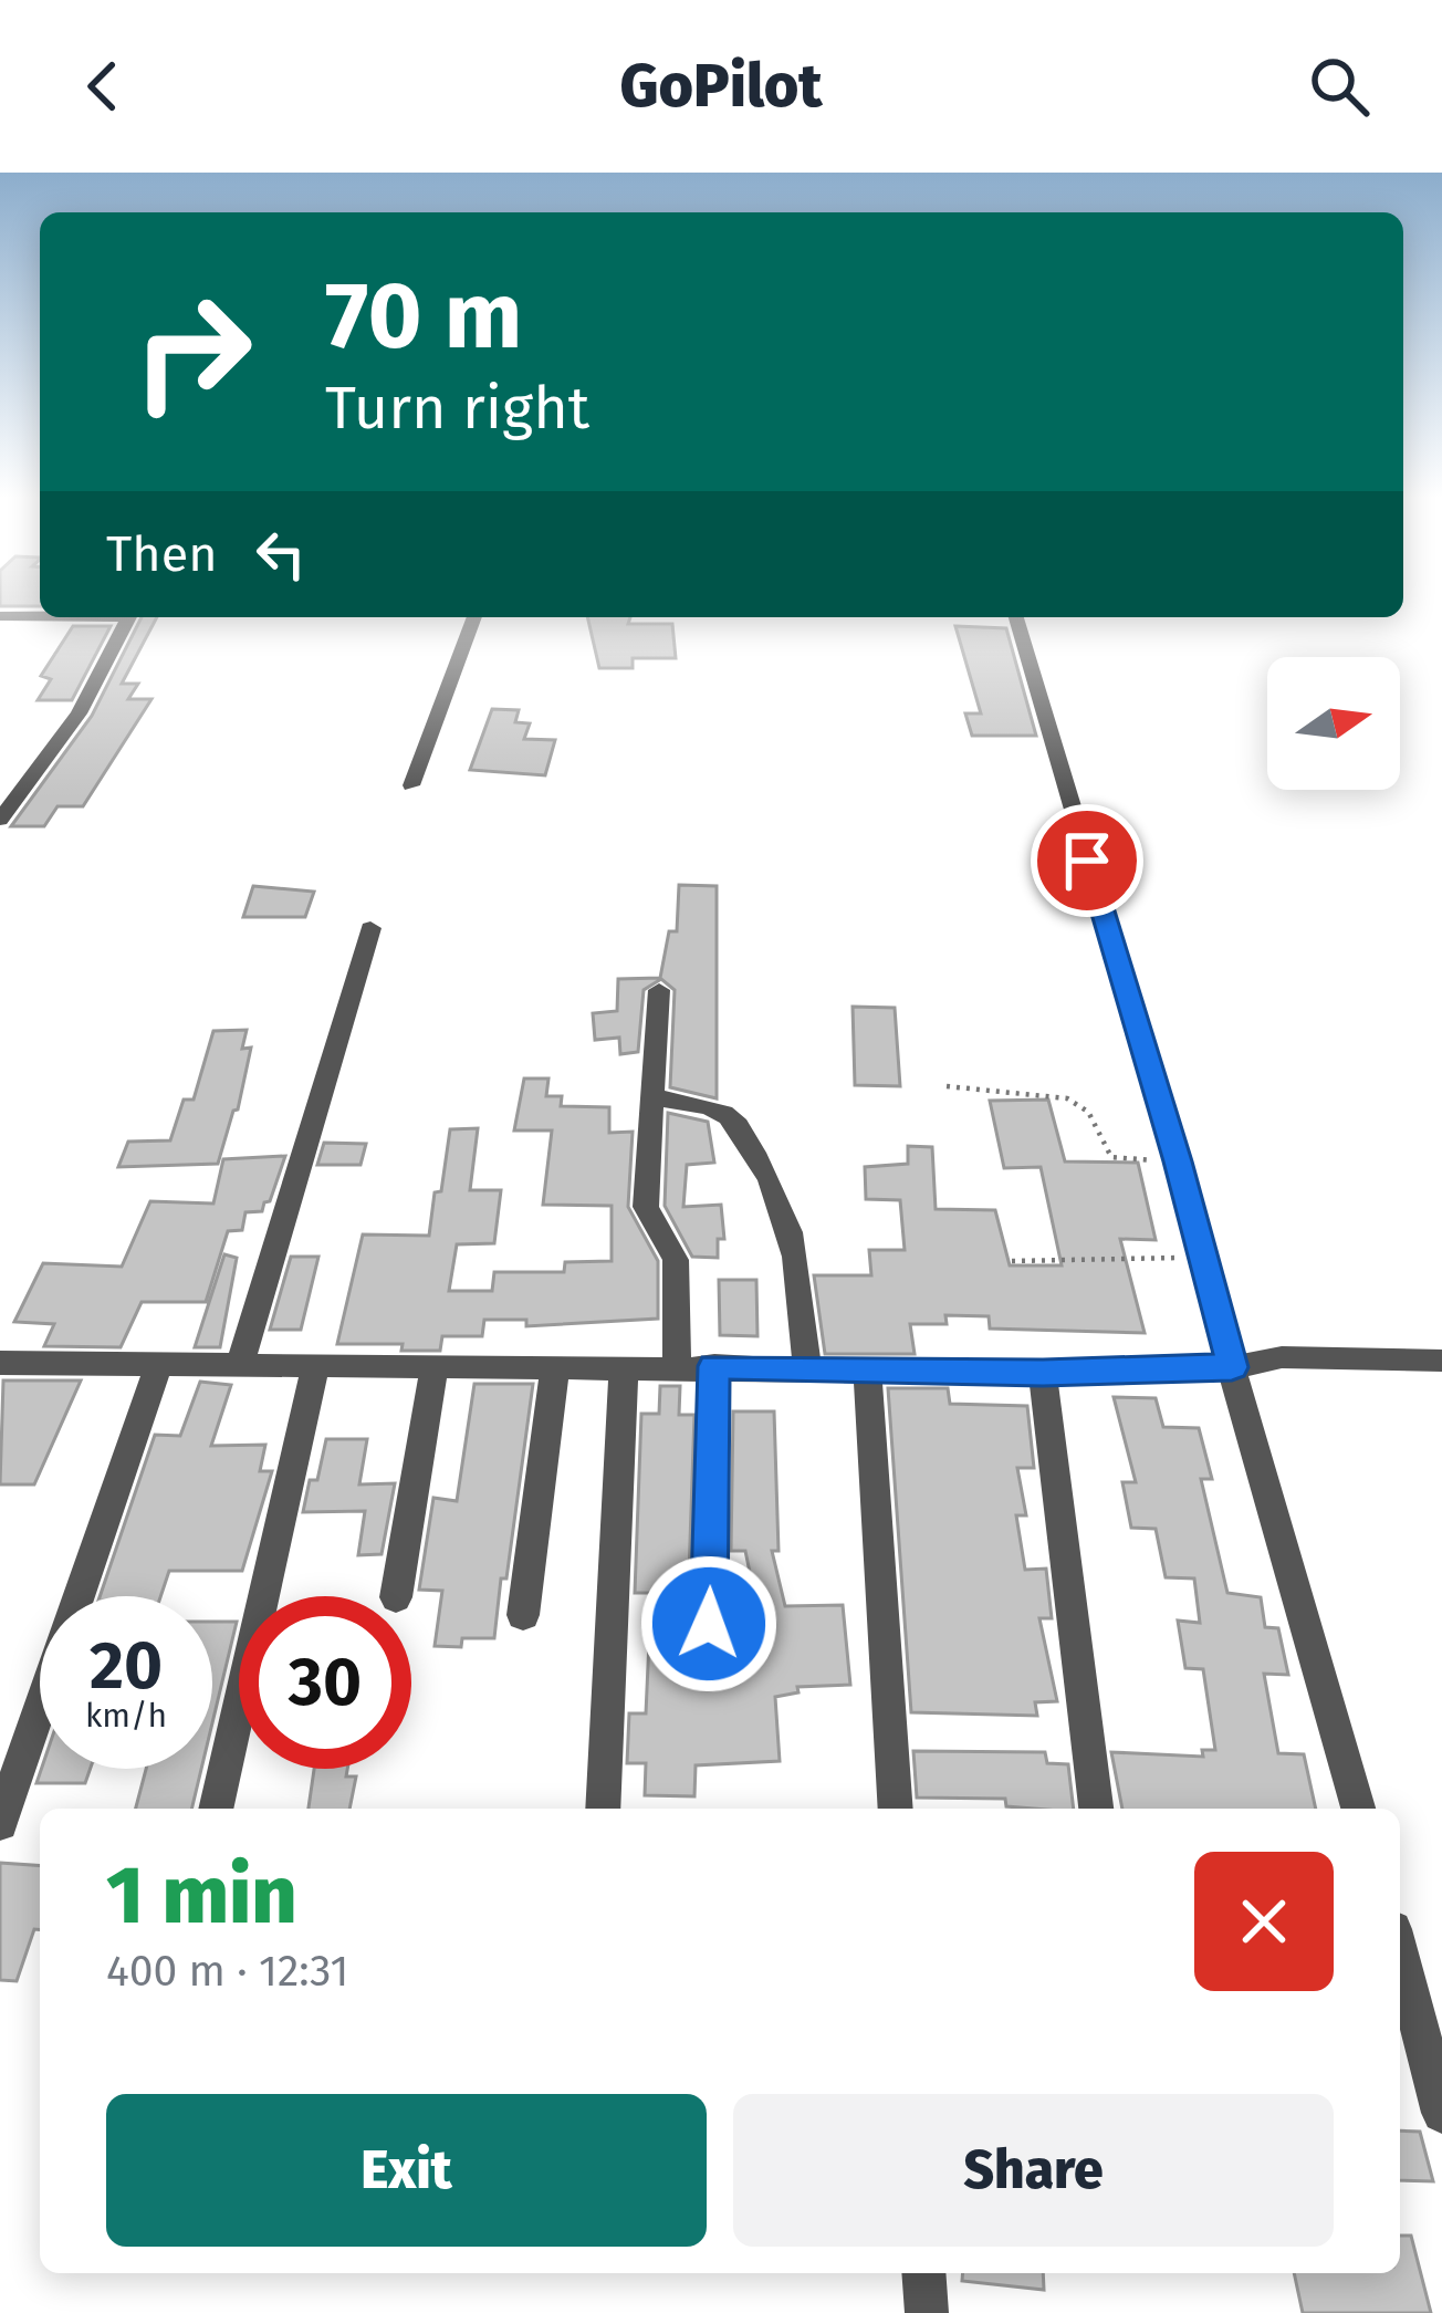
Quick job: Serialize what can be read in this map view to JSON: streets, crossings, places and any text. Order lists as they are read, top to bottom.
{
  "north": "right",
  "page": {
    "header": "GoPilot",
    "turn": ["70 m", "Turn right"],
    "then": "Then",
    "speed": "20 km/h",
    "limit": "30",
    "heading": ["1 min", "400 m · 12:31"],
    "buttons": ["Exit", "Share"]
  }
}
